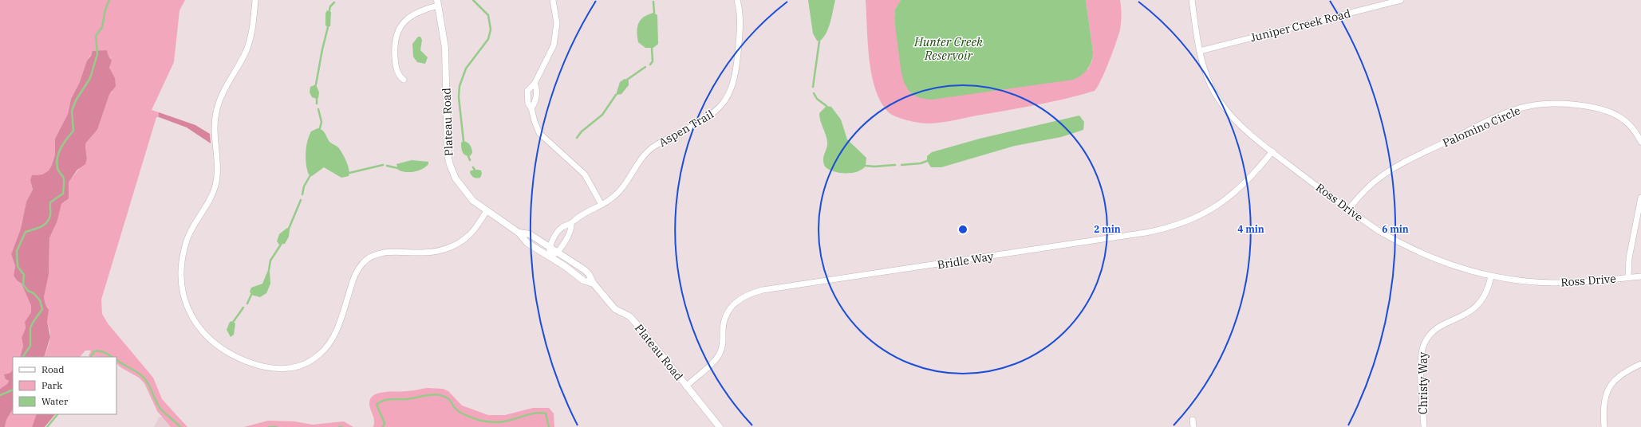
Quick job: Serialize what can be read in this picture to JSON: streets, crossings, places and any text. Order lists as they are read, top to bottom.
{
  "streets": {
    "street": [
      "Juniper Creek Road",
      "Plateau Road",
      "Palomino Circle",
      "Aspen Trail",
      "Ross Drive",
      "Bridle Way",
      "Christy Way"
    ]
  },
  "crossings": [
    ["Juniper Creek Road", "Ross Drive"],
    ["Plateau Road", "Aspen Trail"],
    ["Plateau Road", "Bridle Way"],
    ["Palomino Circle", "Ross Drive"],
    ["Ross Drive", "Bridle Way"],
    ["Ross Drive", "Christy Way"]
  ],
  "water": ["Hunter Creek Reservoir"],
  "legend": ["Road", "Park", "Water"],
  "rings": ["2 min", "4 min", "6 min"]
}
